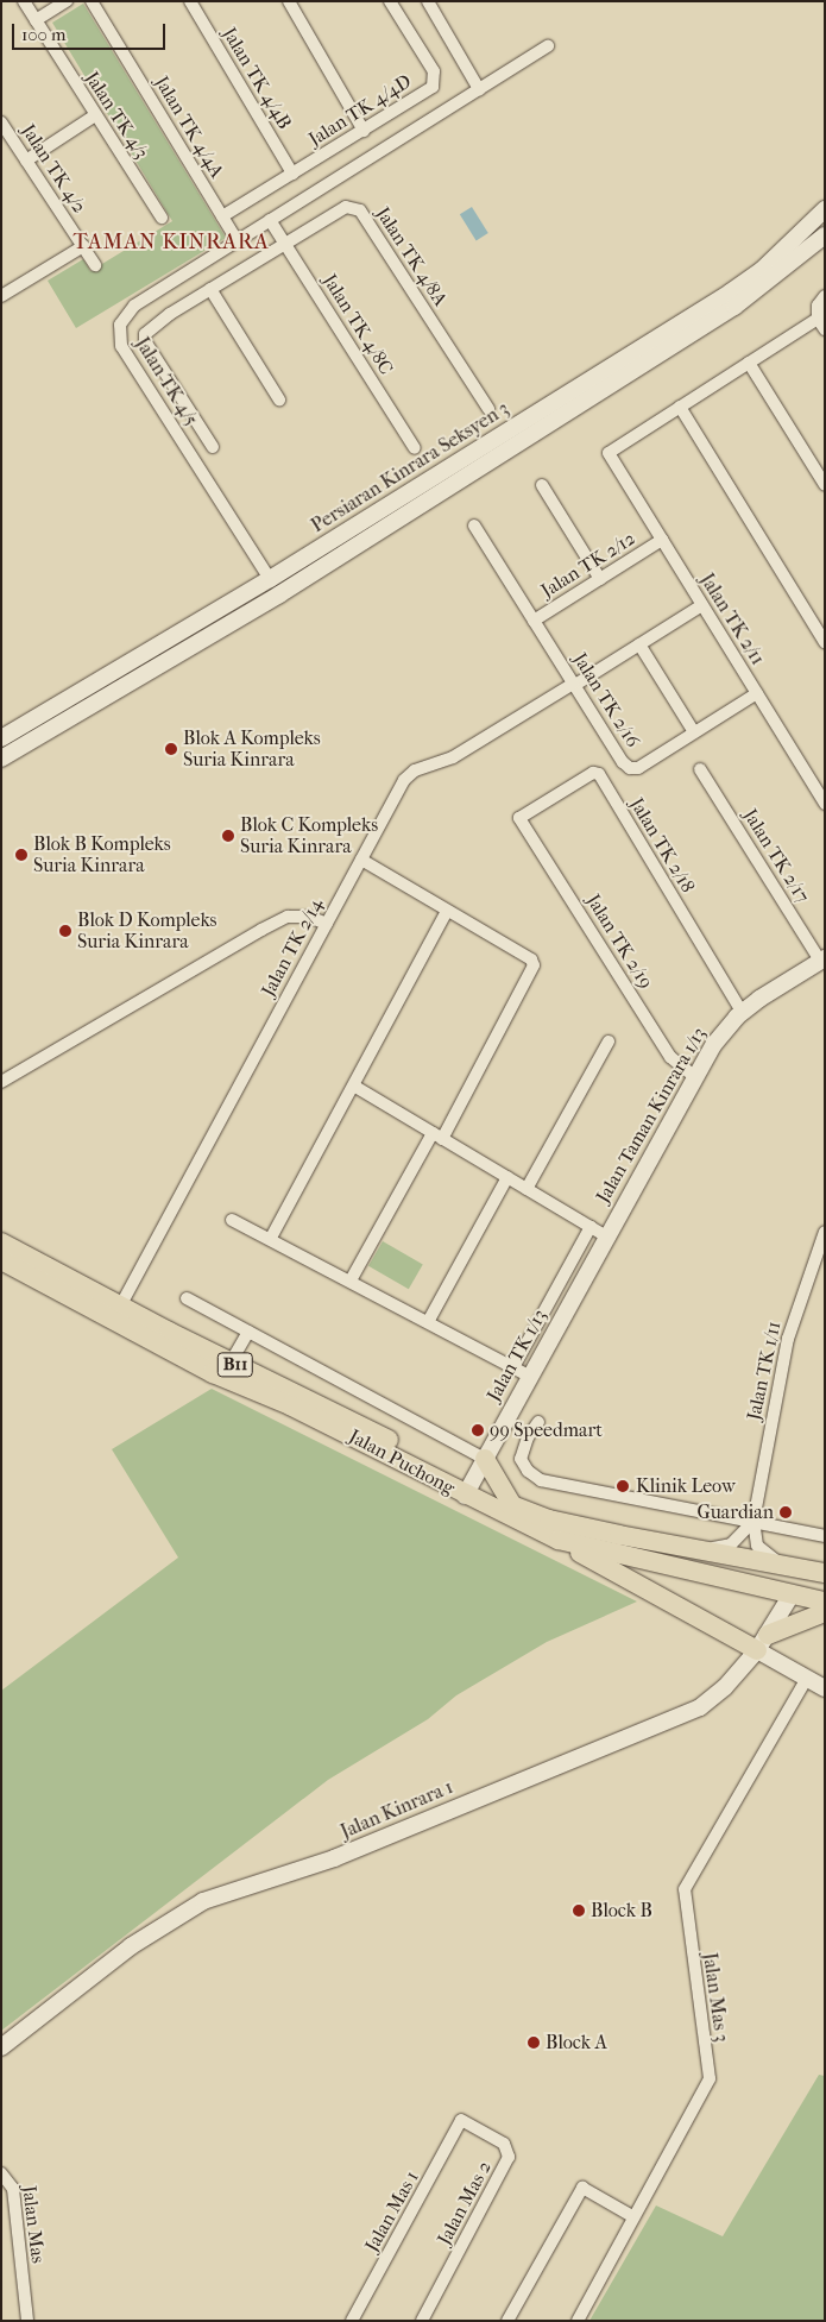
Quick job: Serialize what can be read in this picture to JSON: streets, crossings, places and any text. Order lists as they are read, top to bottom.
{
  "streets": {
    "main road": [
      "Persiaran Kinrara Seksyen 3",
      "Jalan Taman Kinrara 1/13",
      "Jalan TK 1/13",
      "B11",
      "Jalan Puchong",
      "Jalan Kinrara 1"
    ],
    "street": [
      "Jalan TK 4/4B",
      "Jalan TK 4/4D",
      "Jalan TK 4/3",
      "Jalan TK 4/4A",
      "Jalan TK 4/2",
      "Jalan TK 4/8A",
      "Jalan TK 4/8C",
      "Jalan TK 4/5",
      "Jalan TK 2/12",
      "Jalan TK 2/11",
      "Jalan TK 2/16",
      "Jalan TK 2/18",
      "Jalan TK 2/17",
      "Jalan TK 2/19",
      "Jalan TK 2/14",
      "Jalan TK 1/11",
      "Jalan Mas 3",
      "Jalan Mas 2",
      "Jalan Mas 1",
      "Jalan Mas"
    ]
  },
  "crossings": [
    ["Jalan TK 4/4B", "Jalan TK 4/4D"],
    ["Jalan TK 4/4D", "Jalan TK 4/4A"],
    ["Jalan TK 4/4A", "Jalan TK 4/5"],
    ["Jalan TK 4/8A", "Jalan TK 4/8C"],
    ["Jalan TK 4/8C", "Jalan TK 4/5"],
    ["Jalan TK 4/5", "Persiaran Kinrara Seksyen 3"],
    ["Jalan TK 2/12", "Jalan TK 2/11"],
    ["Jalan TK 2/12", "Jalan TK 2/16"],
    ["Jalan TK 2/11", "Jalan TK 2/16"],
    ["Jalan TK 2/11", "Jalan TK 2/14"],
    ["Jalan TK 2/16", "Jalan TK 2/14"],
    ["Jalan TK 2/18", "Jalan TK 2/19"],
    ["Jalan TK 2/18", "Jalan Taman Kinrara 1/13"],
    ["Jalan TK 2/17", "Jalan Taman Kinrara 1/13"],
    ["Jalan TK 2/19", "Jalan Taman Kinrara 1/13"],
    ["Jalan TK 2/14", "Jalan Puchong"],
    ["Jalan Taman Kinrara 1/13", "Jalan TK 1/13"],
    ["Jalan TK 1/13", "Jalan Puchong"],
    ["Jalan Puchong", "Jalan Kinrara 1"],
    ["Jalan Mas 2", "Jalan Mas 1"]
  ],
  "districts": ["TAMAN KINRARA"],
  "places": [
    "Blok A Kompleks Suria Kinrara",
    "Blok C Kompleks Suria Kinrara",
    "Blok B Kompleks Suria Kinrara",
    "Blok D Kompleks Suria Kinrara",
    "99 Speedmart",
    "Klinik Leow",
    "Guardian",
    "Block B",
    "Block A"
  ],
  "scale_bar": "100 m"
}
